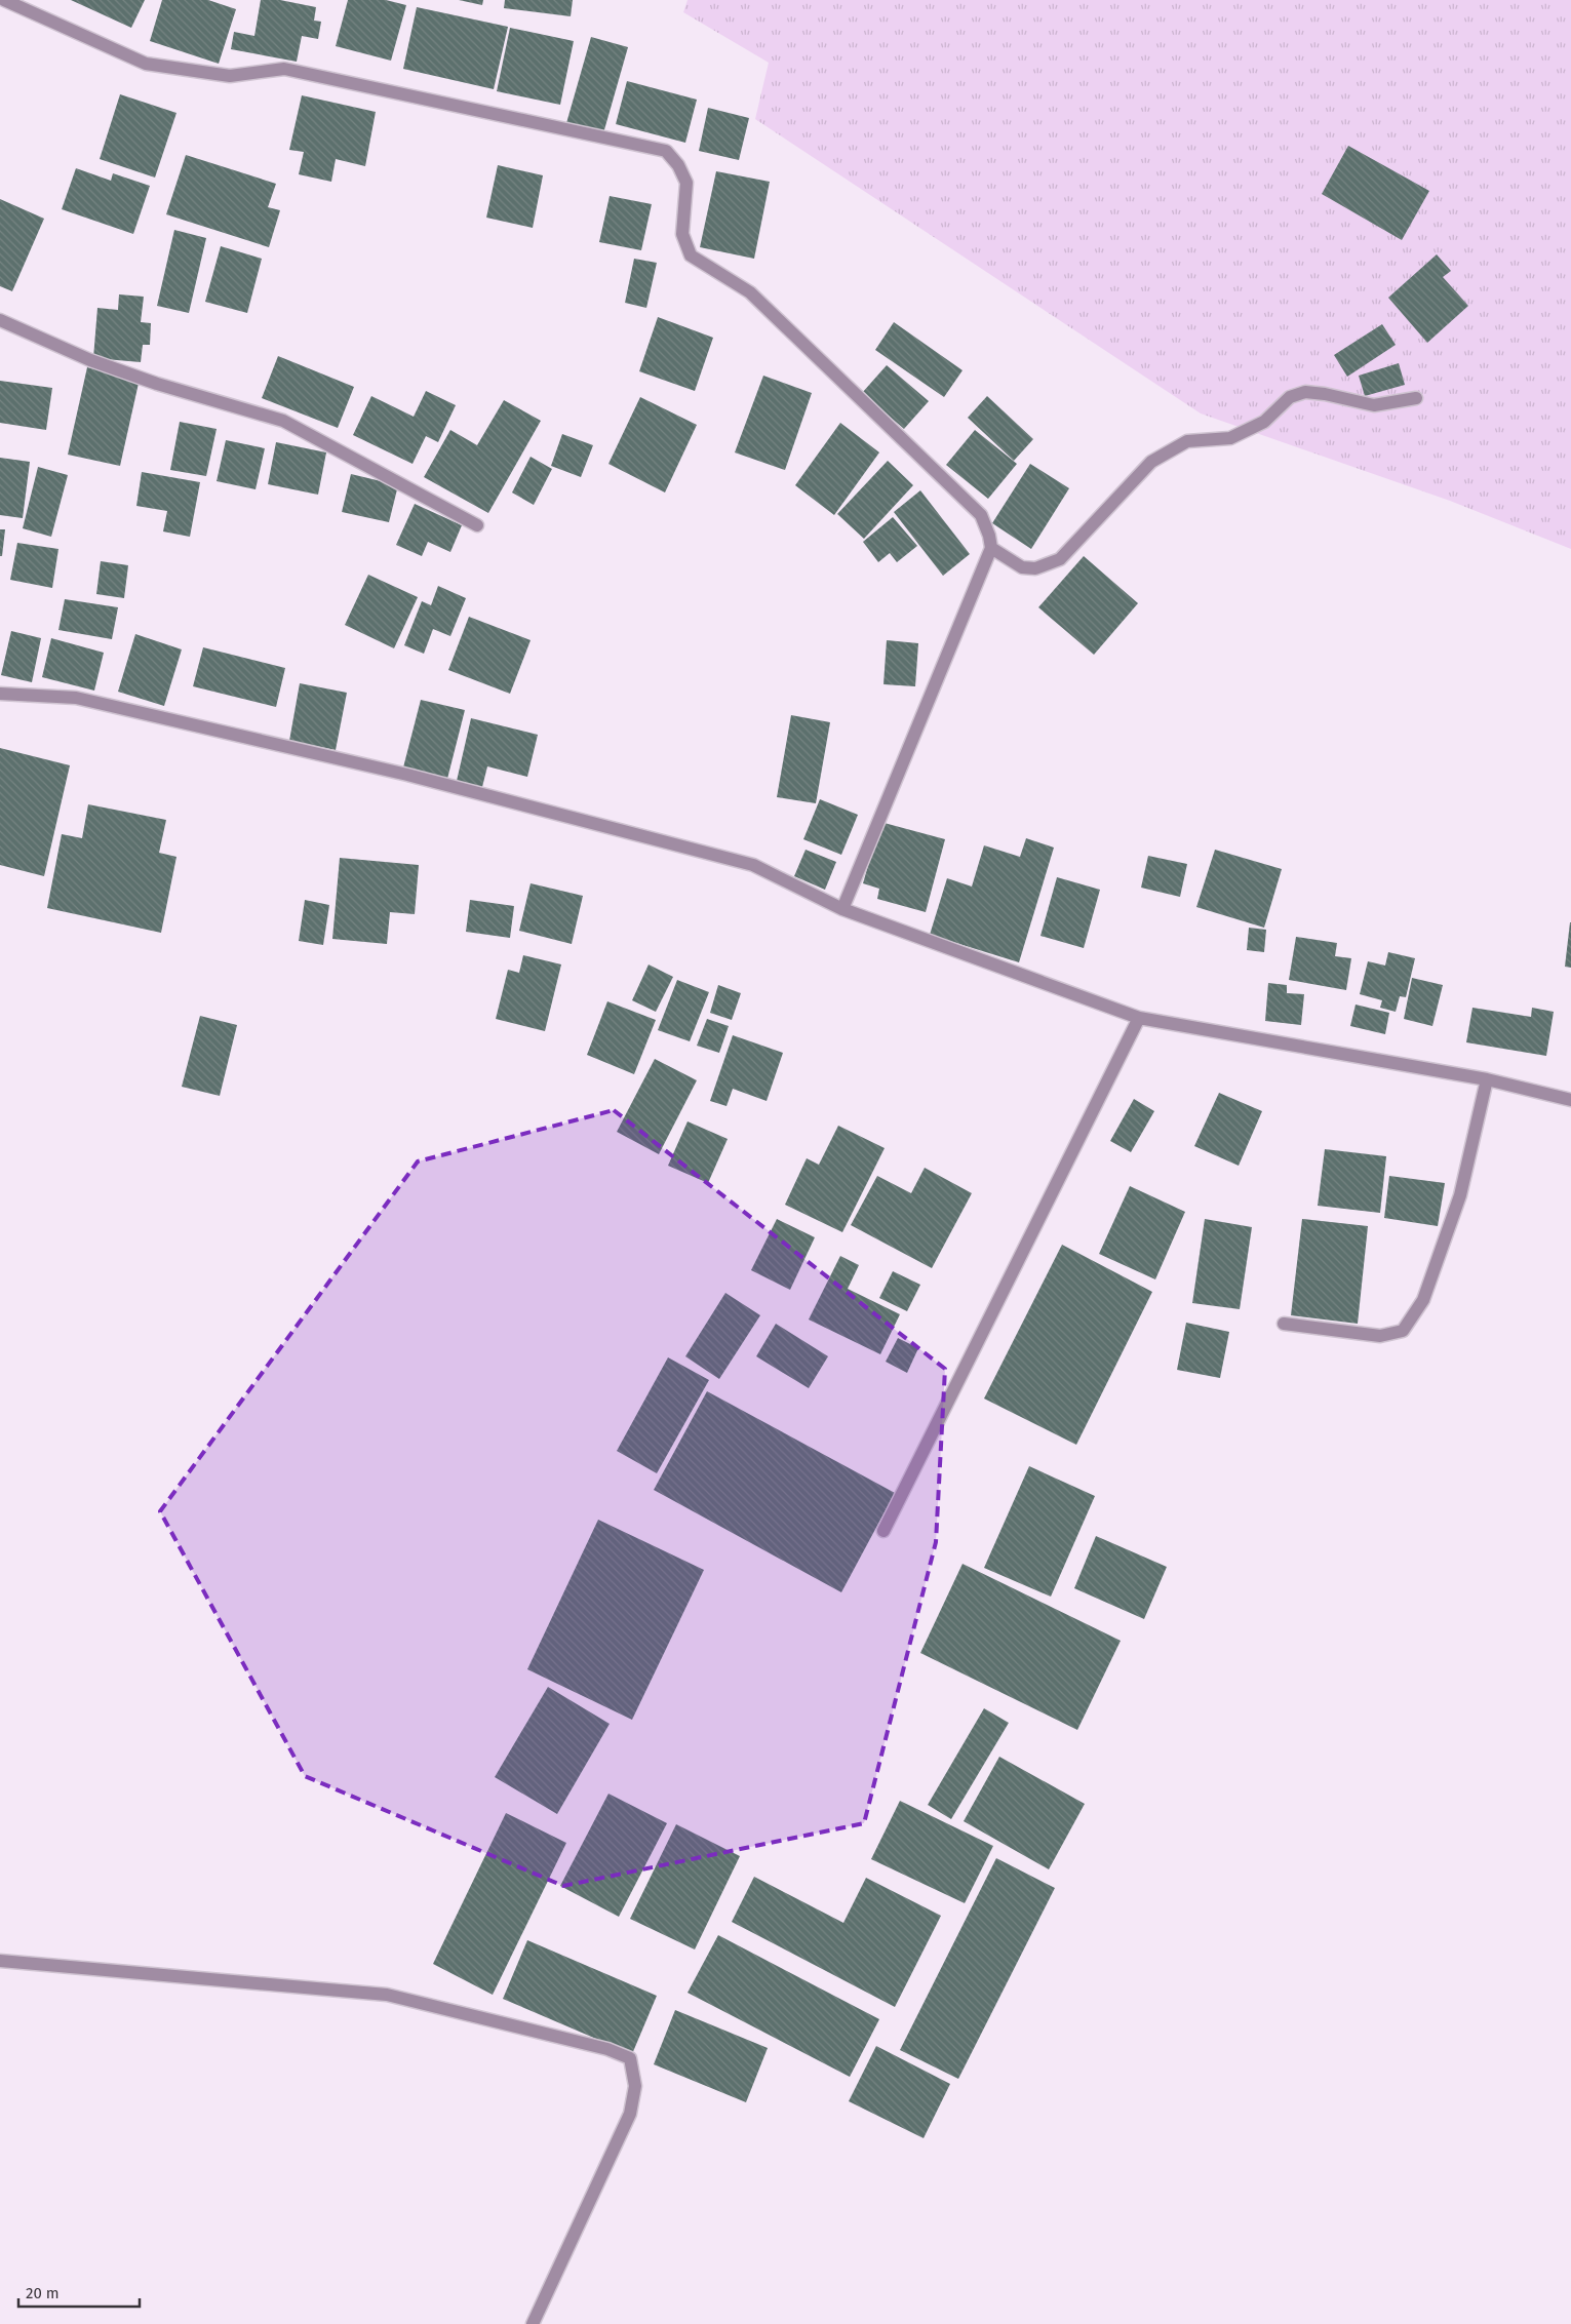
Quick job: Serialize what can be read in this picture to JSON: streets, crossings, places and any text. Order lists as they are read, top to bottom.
{
  "scale_bar": "20 m"
}
